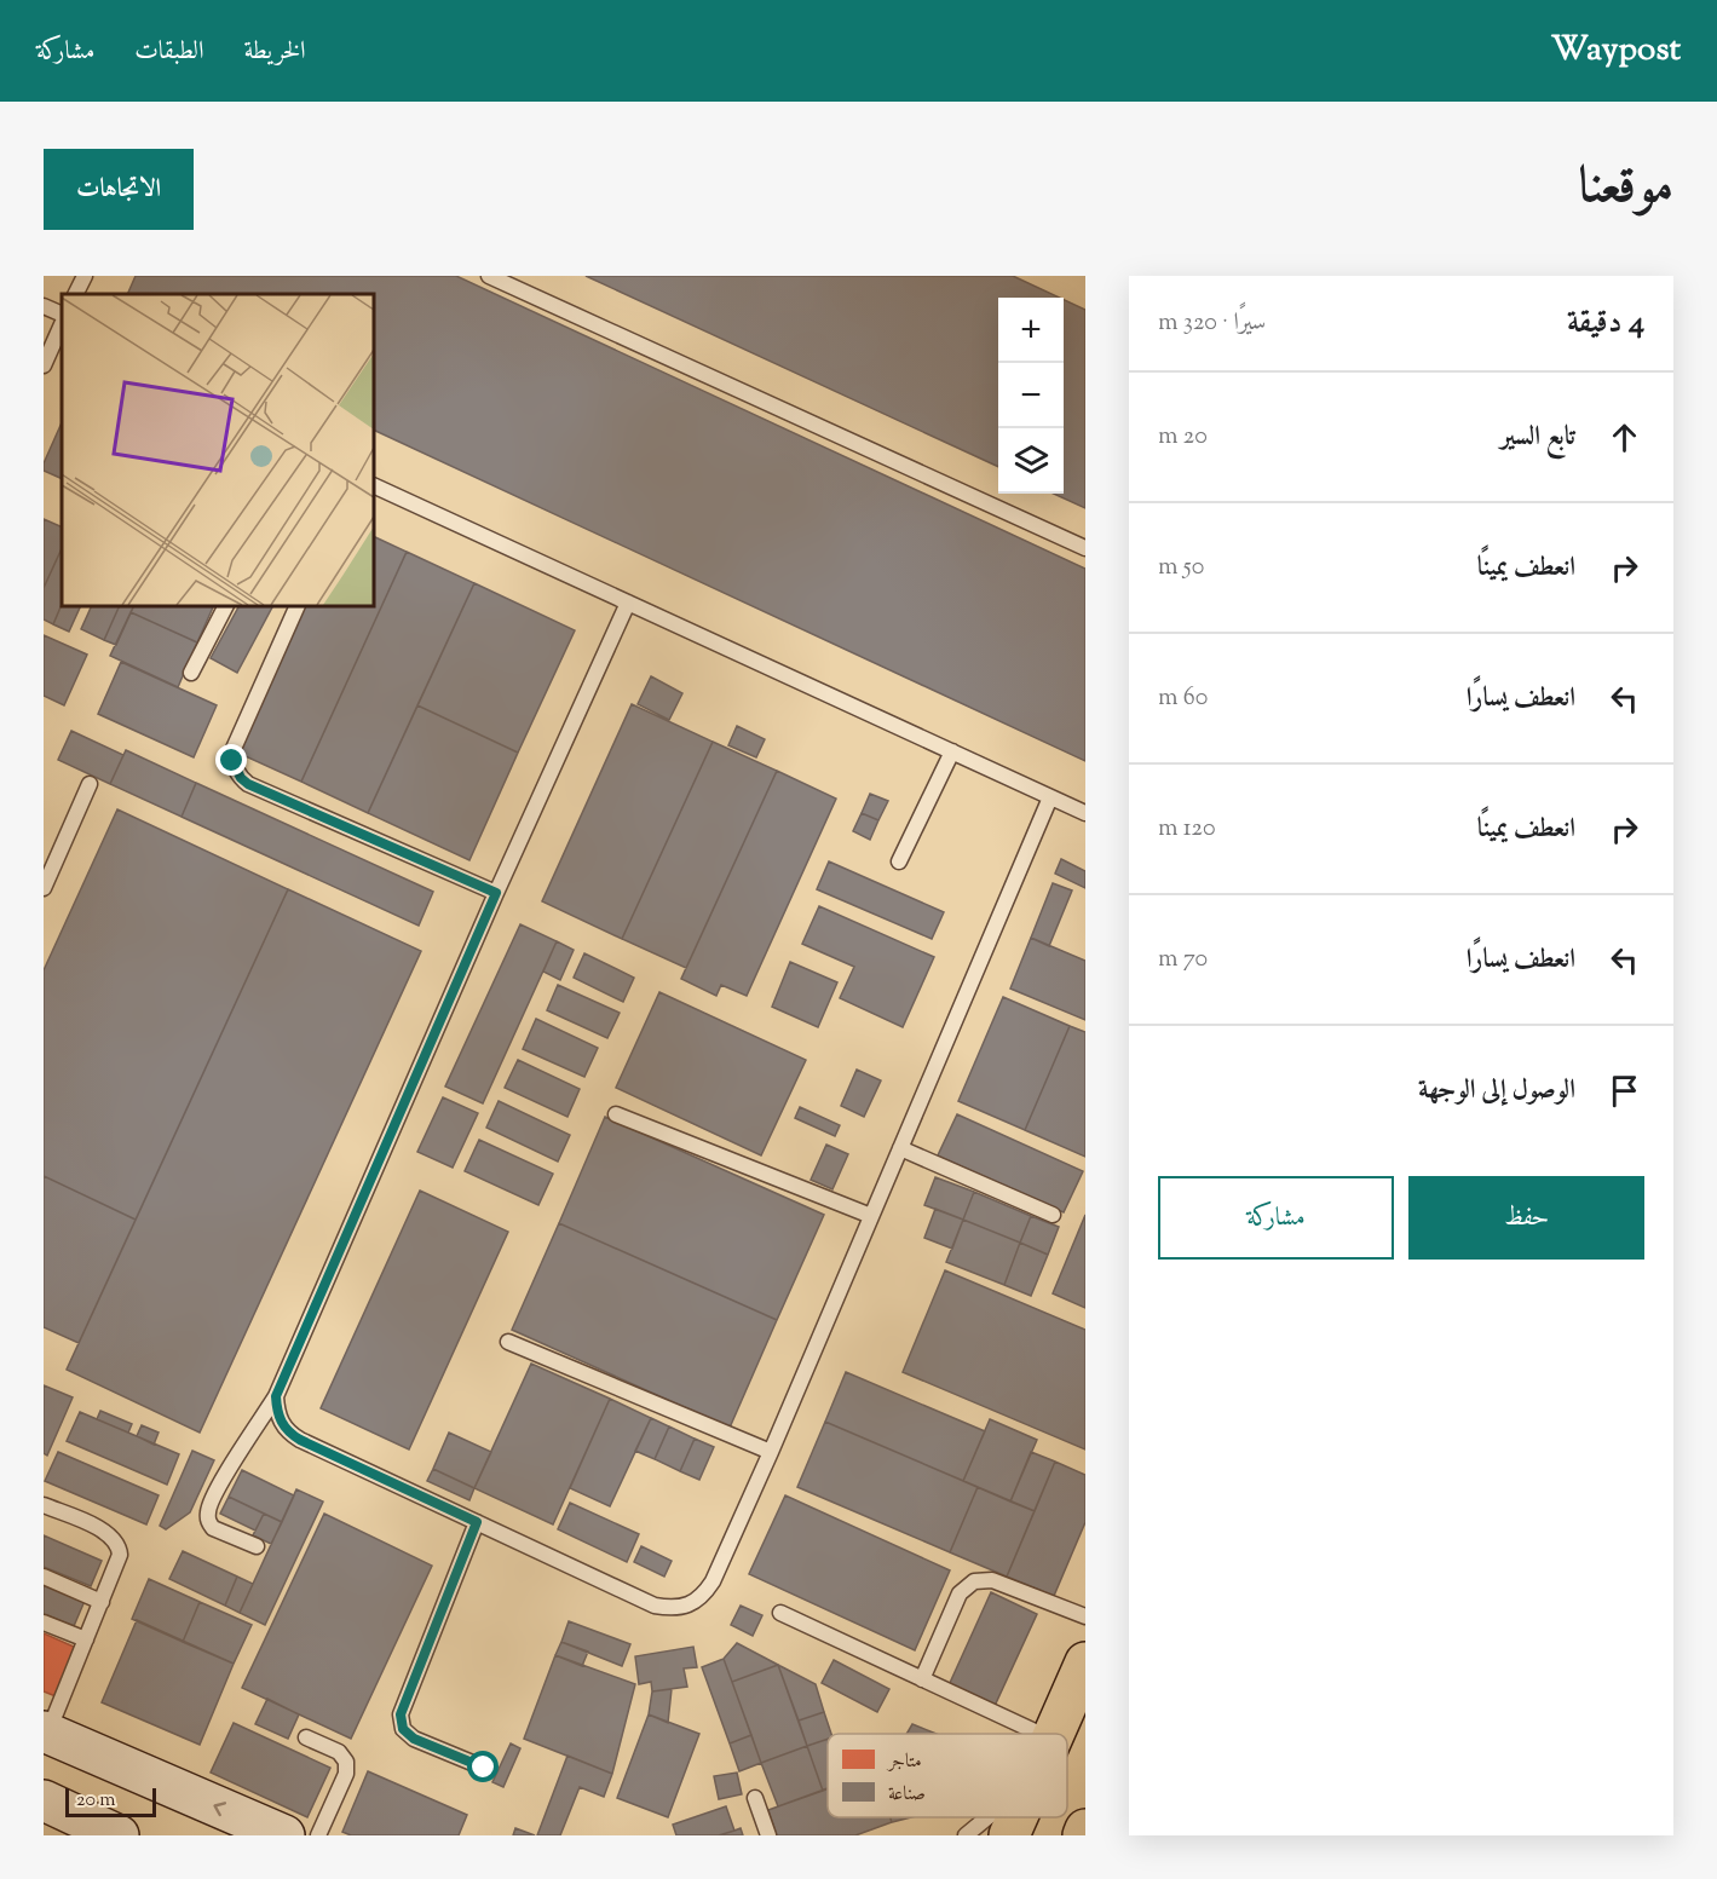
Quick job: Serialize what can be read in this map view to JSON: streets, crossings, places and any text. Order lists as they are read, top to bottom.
{
  "legend": ["متاجر", "صناعة"],
  "scale_bar": "20 m",
  "page": {
    "header": "Waypost",
    "nav": ["الخريطة", "الطبقات", "مشاركة"],
    "title": "موقعنا",
    "buttons": [
      "الاتجاهات",
      ["حفظ", "مشاركة"]
    ],
    "heading": ["4 دقيقة", "سيرًا · 320 m"],
    "map_buttons": ["+", "−"],
    "list": [
      ["تابع السير", "20 m"],
      ["انعطف يمينًا", "50 m"],
      ["انعطف يسارًا", "60 m"],
      ["انعطف يمينًا", "120 m"],
      ["انعطف يسارًا", "70 m"],
      "الوصول إلى الوجهة"
    ],
    "scale": "20 m"
  }
}
